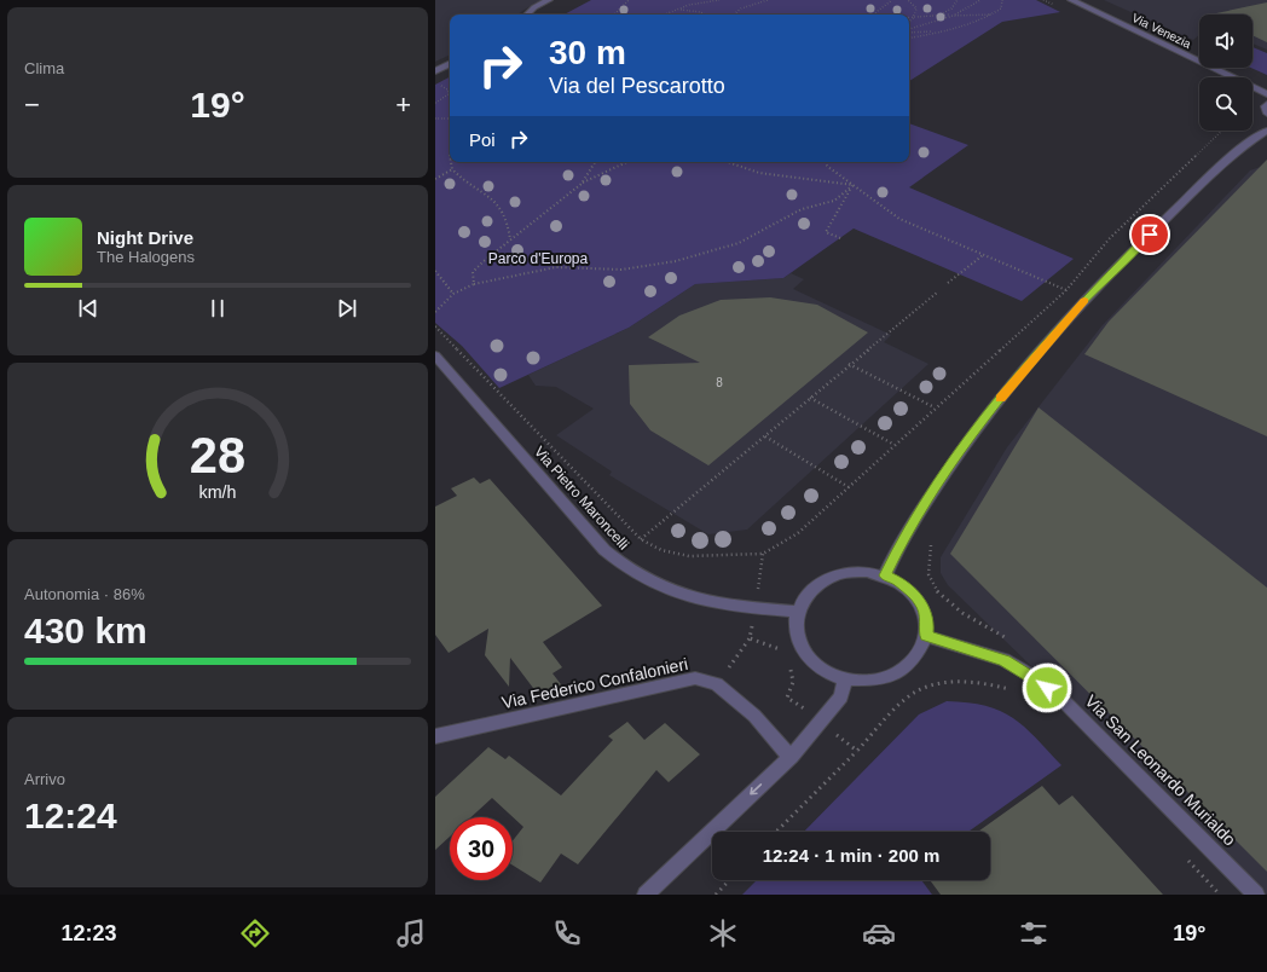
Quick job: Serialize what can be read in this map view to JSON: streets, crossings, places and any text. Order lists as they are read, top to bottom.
{
  "streets": {
    "street": [
      "Via Venezia",
      "Via Pietro Maroncelli",
      "Via Federico Confalonieri",
      "Via San Leonardo Murialdo"
    ]
  },
  "crossings": [
    ["Via Pietro Maroncelli", "Via San Leonardo Murialdo"]
  ],
  "parks": ["Parco d'Europa"],
  "house_numbers": ["8"],
  "page": {
    "tile": [
      "Clima",
      ["Autonomia · 86%", "430 km"],
      ["Arrivo", "12:24"]
    ],
    "turn": ["30 m", "Via del Pescarotto"],
    "heat": ["−", "19°", "+"],
    "then": "Poi",
    "song": ["Night Drive", "The Halogens"],
    "limit": "30",
    "trip": "12:24 · 1 min · 200 m",
    "tabs": ["12:23", "19°"],
    "gauge": ["28", "km/h"]
  }
}
